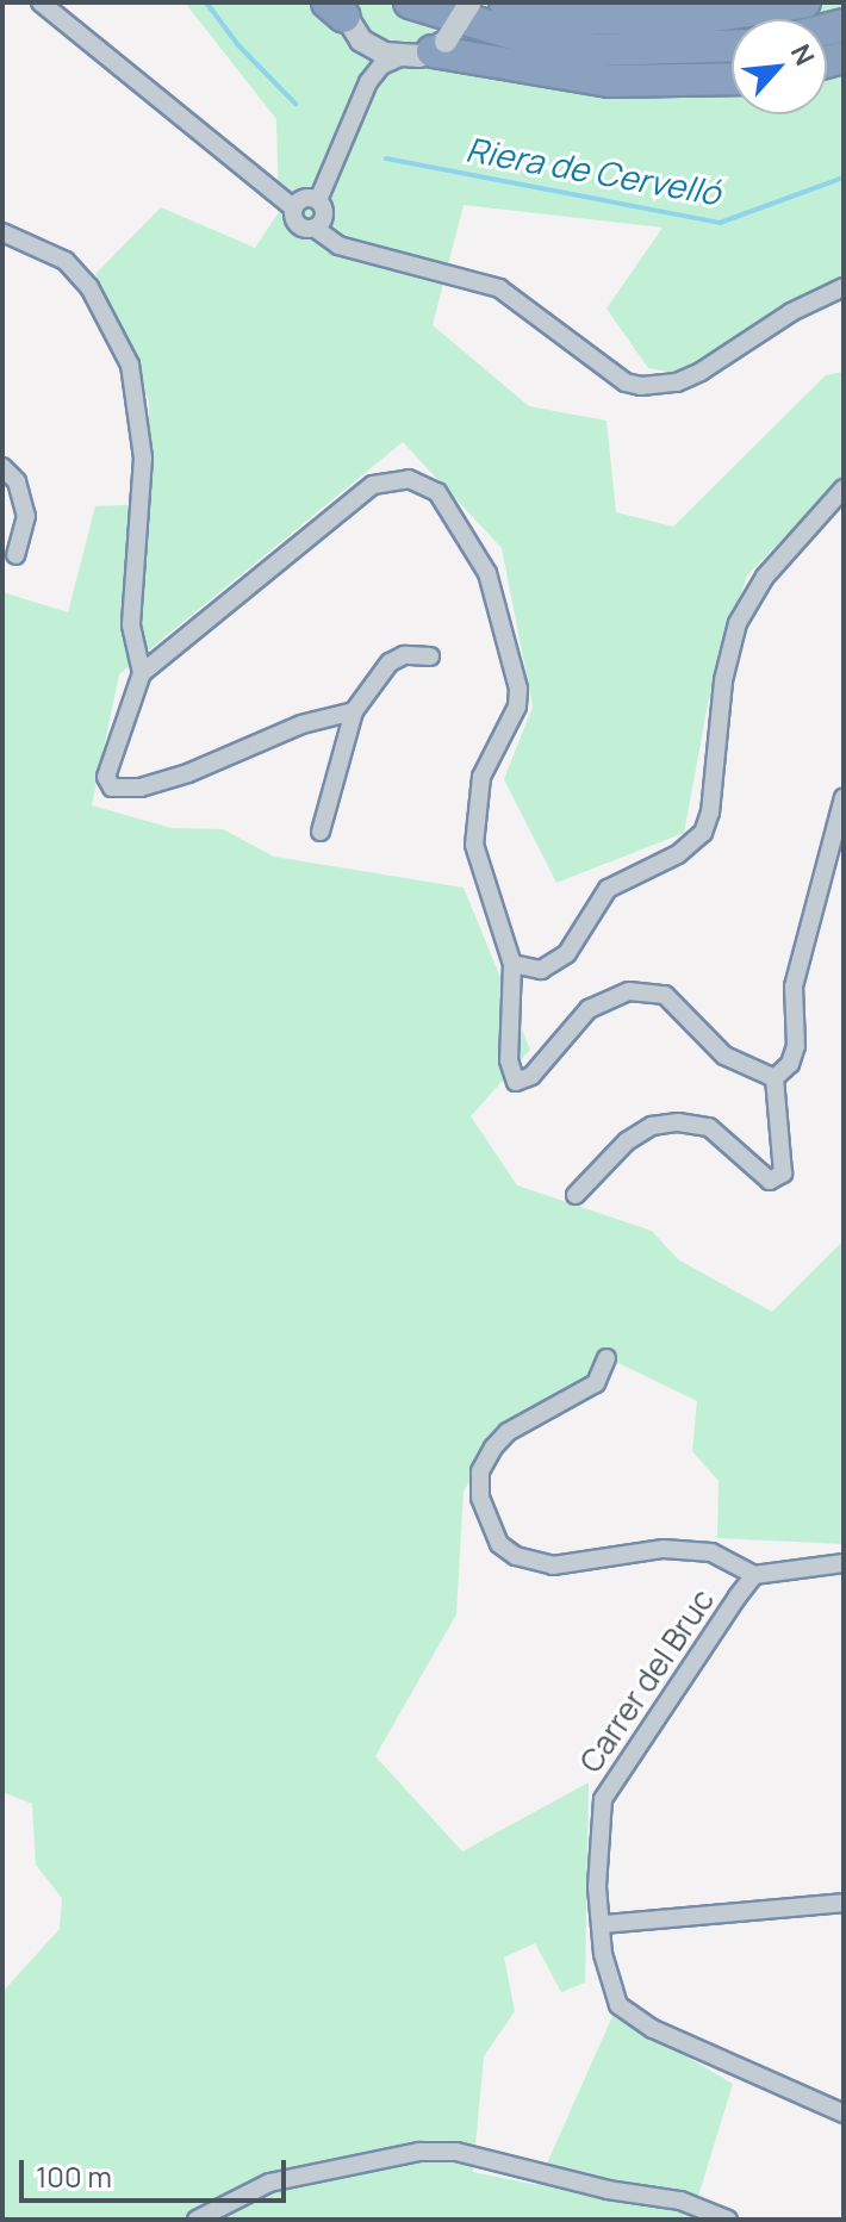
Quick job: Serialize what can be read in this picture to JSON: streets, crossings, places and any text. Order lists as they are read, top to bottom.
{
  "streets": {
    "street": ["Carrer del Bruc"]
  },
  "water": ["Riera de Cervelló"],
  "scale_bar": "100 m",
  "north": "top right"
}
